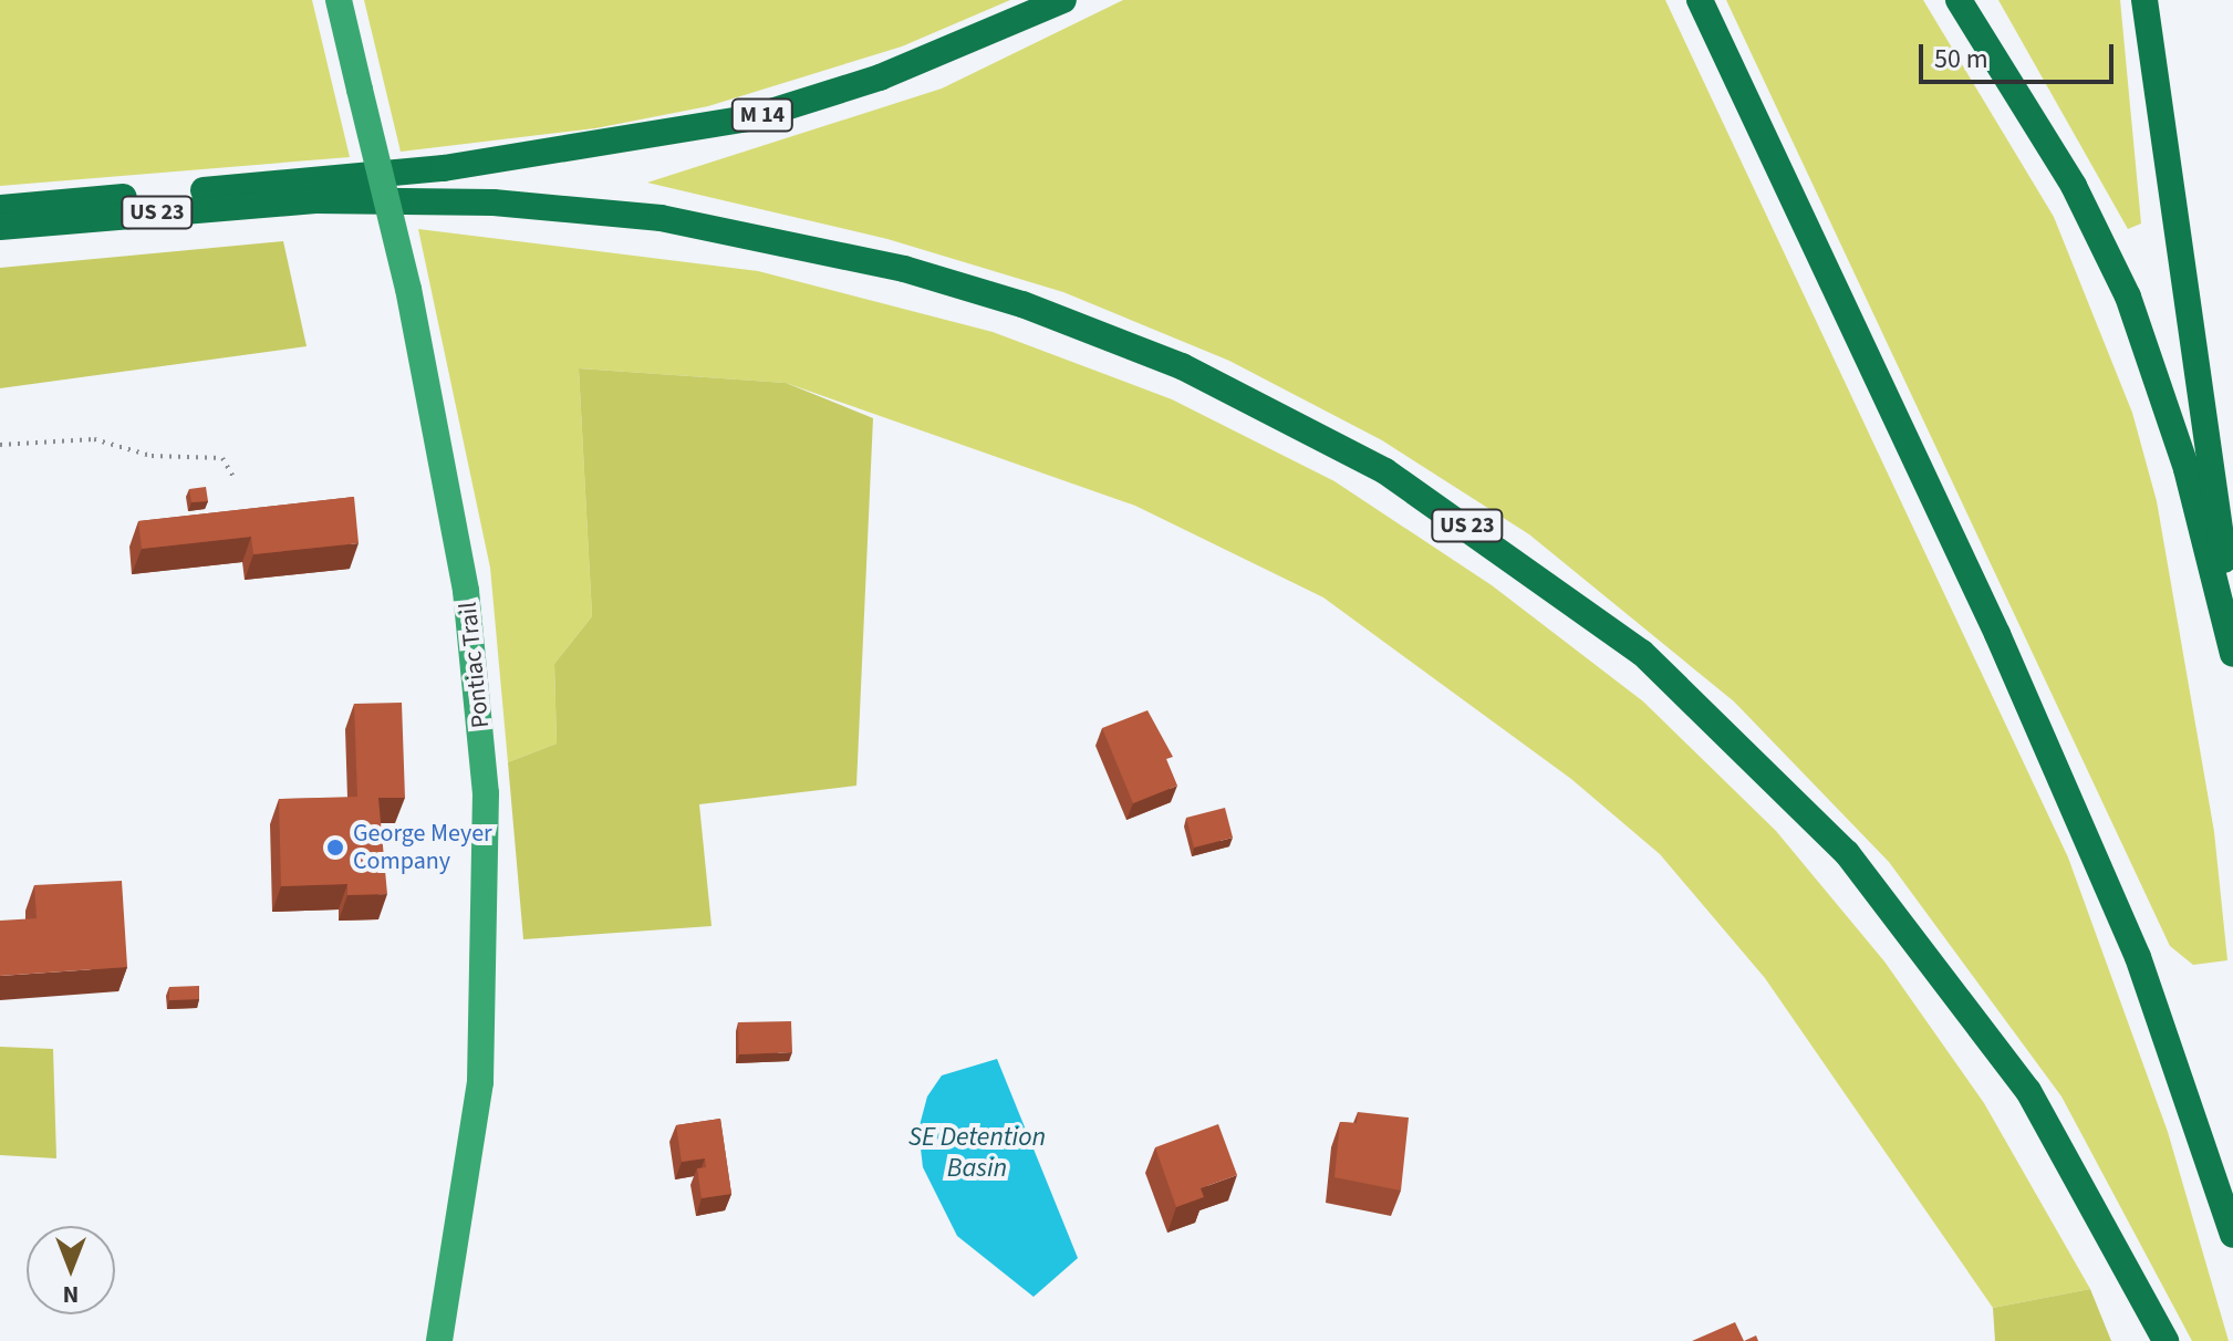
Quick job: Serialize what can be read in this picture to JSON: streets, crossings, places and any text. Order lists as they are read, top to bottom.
{
  "streets": {
    "highway": ["M 14", "US 23"],
    "main road": ["Pontiac Trail"]
  },
  "water": ["SE Detention Basin"],
  "places": ["George Meyer Company"],
  "scale_bar": "50 m",
  "north": "bottom"
}
